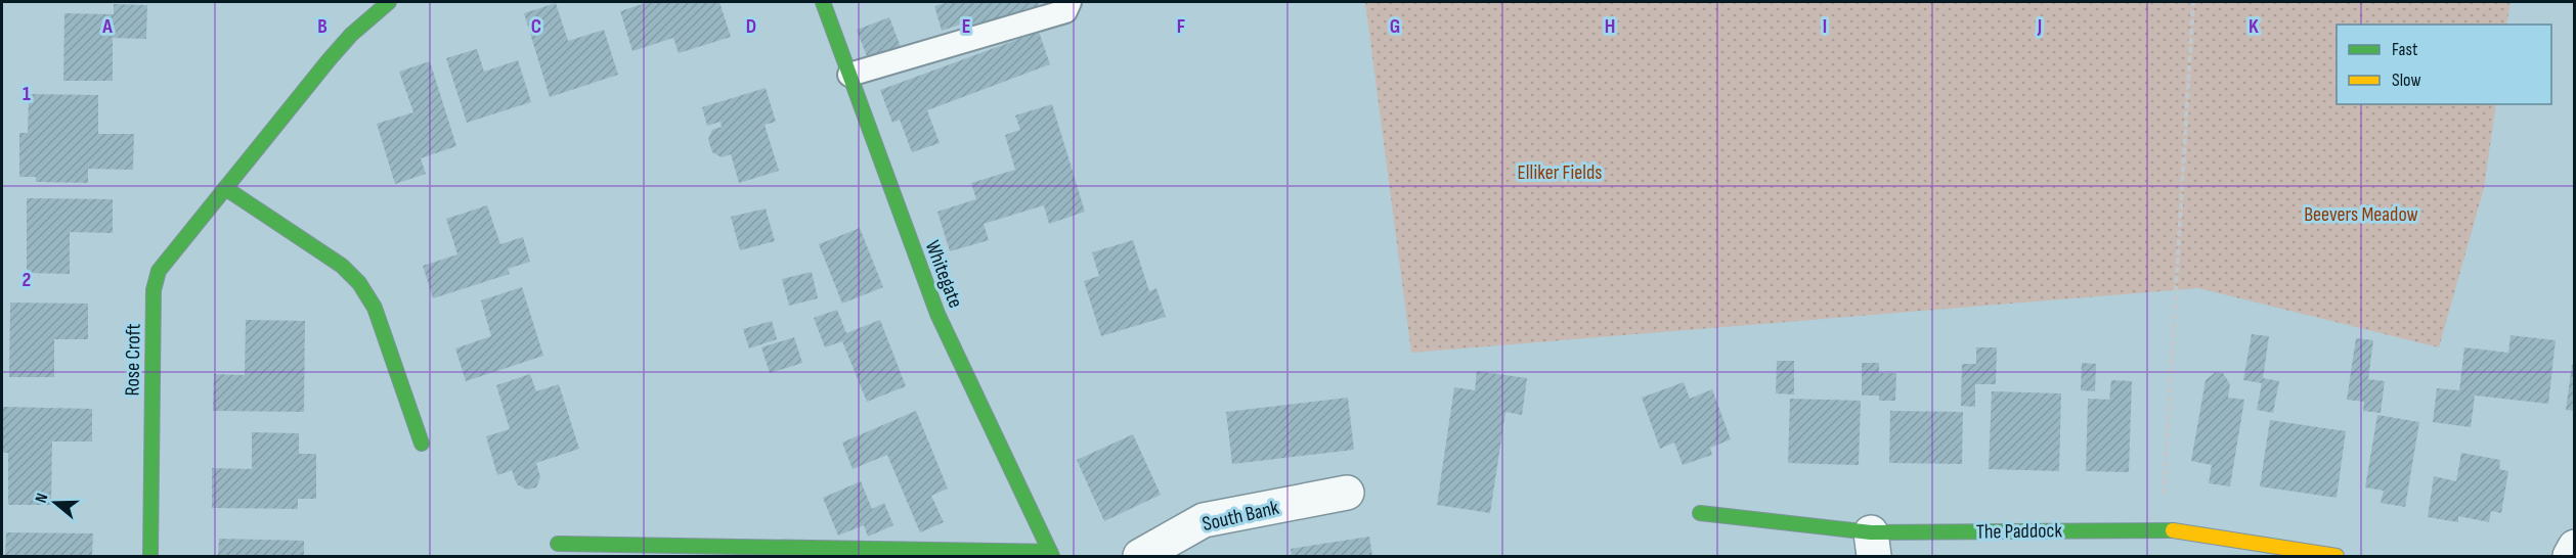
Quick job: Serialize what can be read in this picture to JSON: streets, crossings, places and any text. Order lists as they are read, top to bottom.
{
  "streets": {
    "street": [
      "Whitegate",
      "Rose Croft",
      "South Bank",
      "The Paddock"
    ]
  },
  "parks": ["Elliker Fields", "Beevers Meadow"],
  "legend": ["Fast", "Slow"],
  "north": "left",
  "grid": {
    "columns": [
      "A",
      "B",
      "C",
      "D",
      "E",
      "F",
      "G",
      "H",
      "I",
      "J",
      "K"
    ],
    "rows": ["1", "2"]
  }
}
